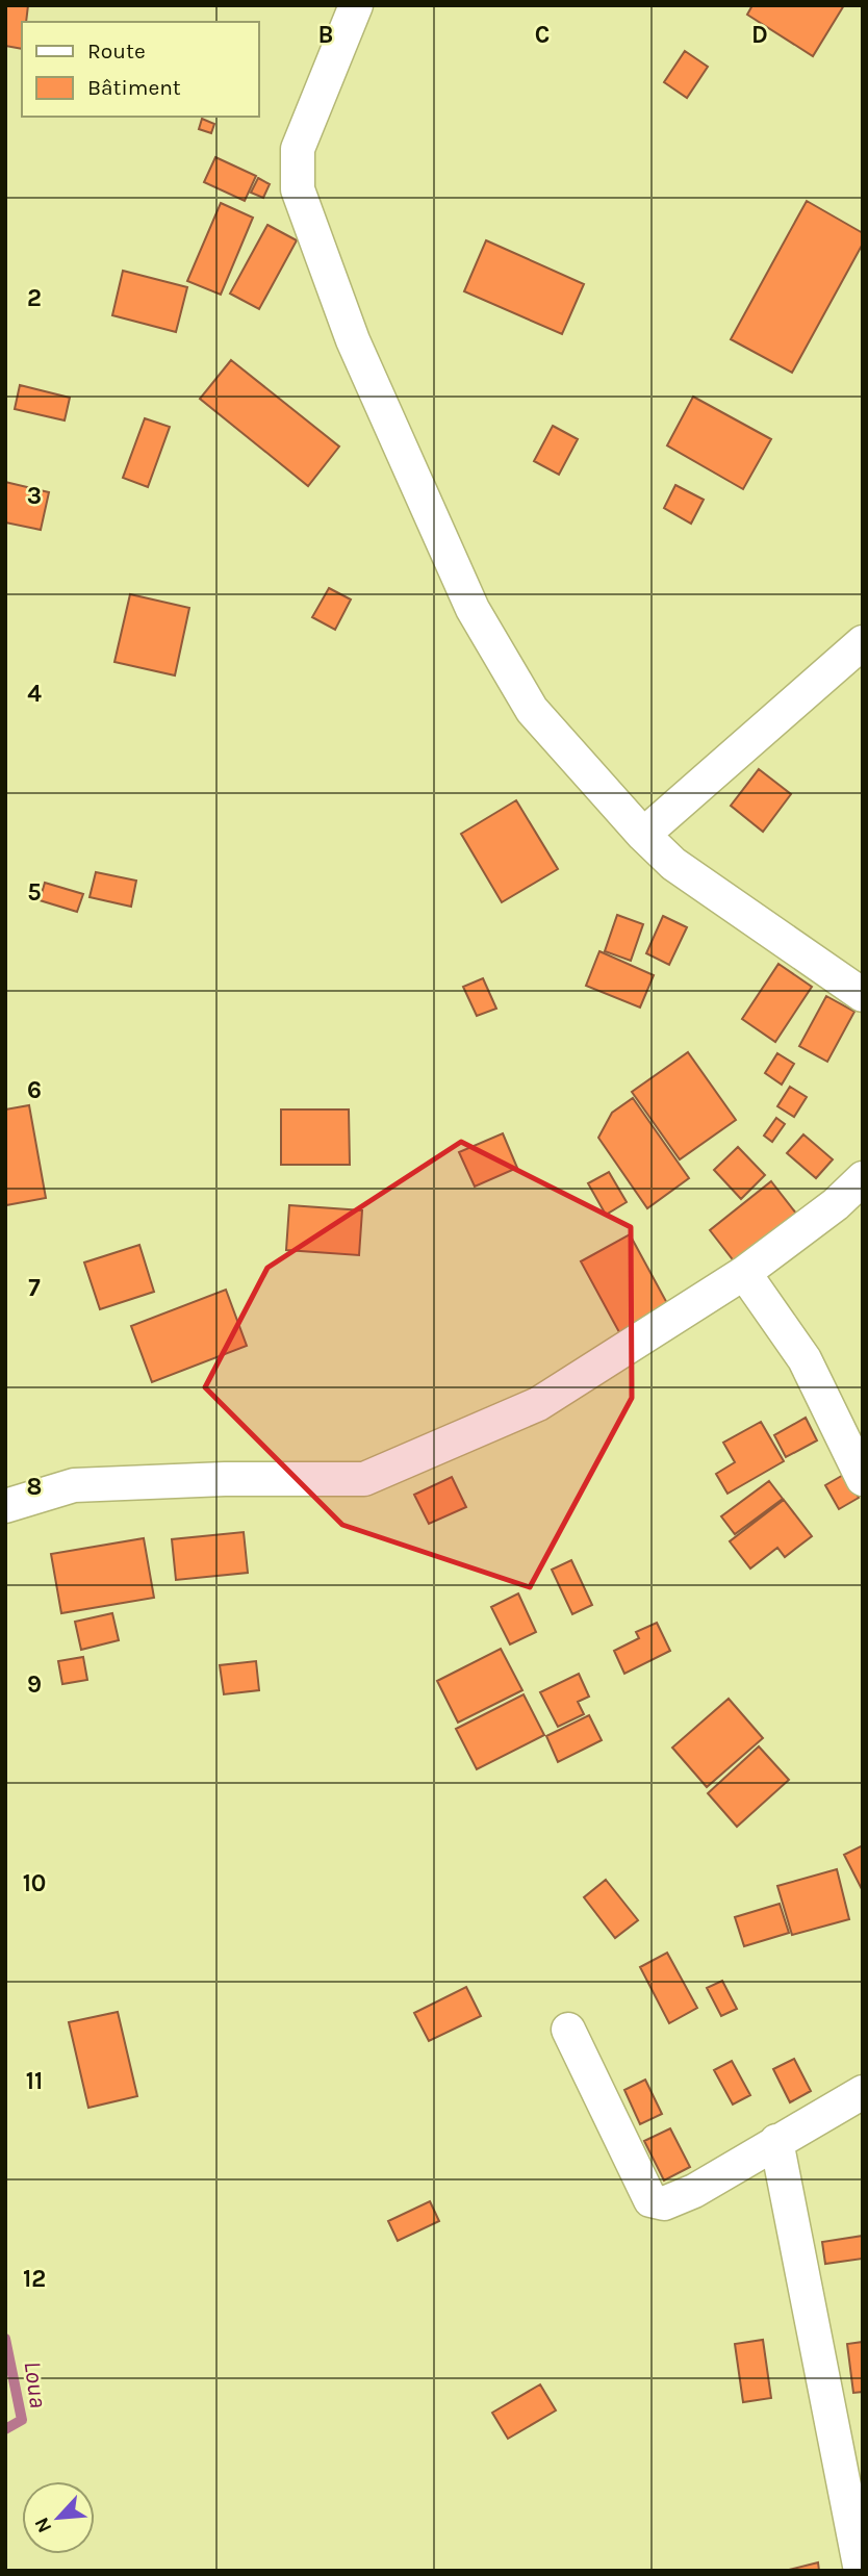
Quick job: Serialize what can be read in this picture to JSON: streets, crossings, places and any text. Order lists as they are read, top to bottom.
{
  "water": ["Loua"],
  "legend": ["Route", "Bâtiment"],
  "north": "bottom left",
  "grid": {
    "columns": ["B", "C", "D"],
    "rows": [
      "2",
      "3",
      "4",
      "5",
      "6",
      "7",
      "8",
      "9",
      "10",
      "11",
      "12"
    ]
  }
}
